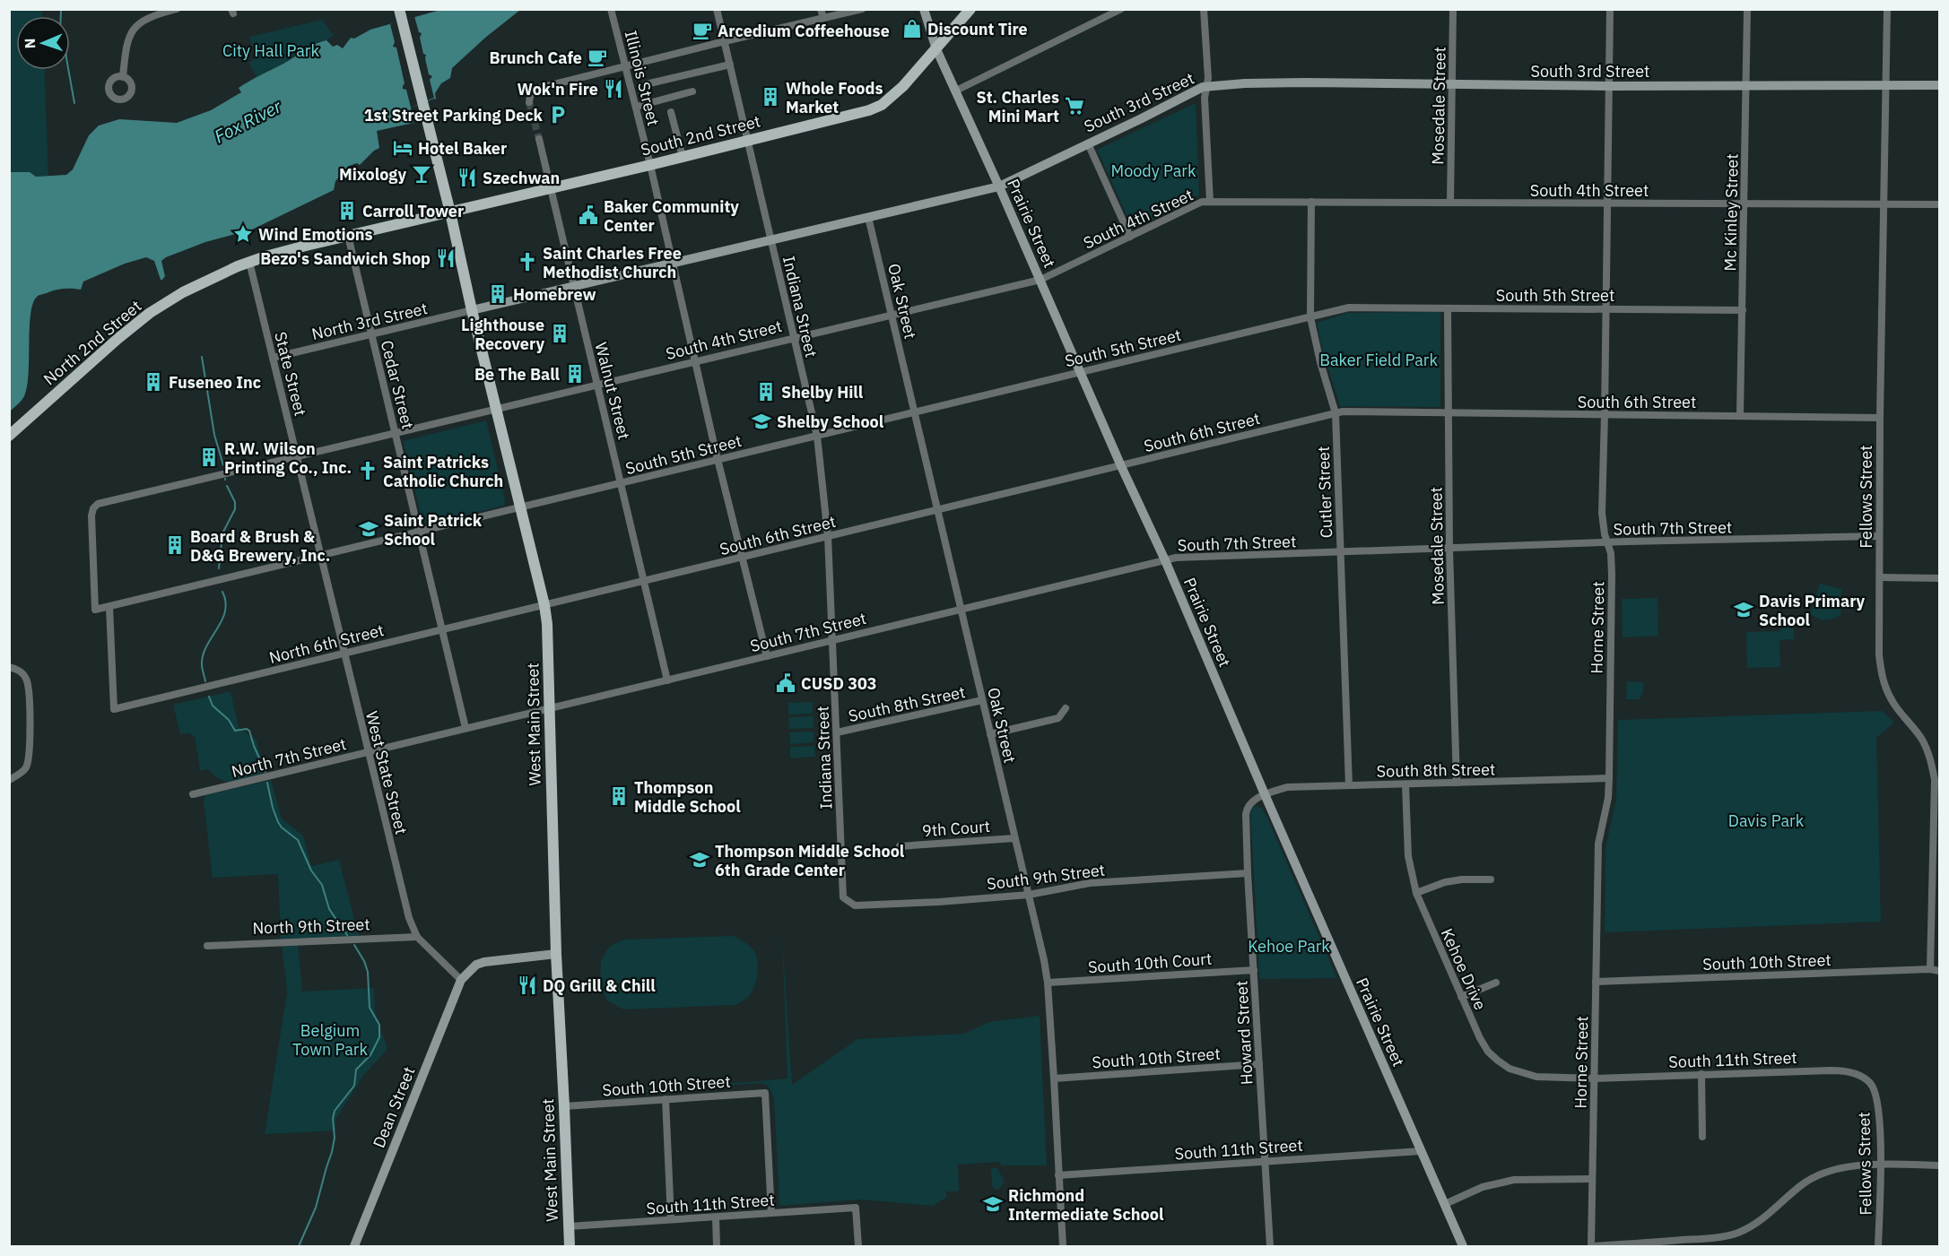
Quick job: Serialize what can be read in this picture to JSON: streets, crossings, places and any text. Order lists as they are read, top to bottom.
{
  "streets": {
    "main road": ["South 2nd Street", "North 2nd Street", "West Main Street"],
    "street": [
      "South 3rd Street",
      "Illinois Street",
      "Mosedale Street",
      "South 4th Street",
      "Mc Kinley Street",
      "Prairie Street",
      "South 5th Street",
      "Oak Street",
      "Indiana Street",
      "North 3rd Street",
      "State Street",
      "Cedar Street",
      "Walnut Street",
      "South 6th Street",
      "Cutler Street",
      "Fellows Street",
      "South 7th Street",
      "Horne Street",
      "North 6th Street",
      "South 8th Street",
      "North 7th Street",
      "West State Street",
      "9th Court",
      "South 9th Street",
      "North 9th Street",
      "South 10th Street",
      "South 10th Court",
      "Kehoe Drive",
      "Howard Street",
      "South 11th Street",
      "Dean Street"
    ]
  },
  "crossings": [
    ["South 3rd Street", "Illinois Street"],
    ["South 3rd Street", "Mosedale Street"],
    ["South 3rd Street", "Mc Kinley Street"],
    ["South 3rd Street", "Prairie Street"],
    ["South 3rd Street", "Oak Street"],
    ["South 3rd Street", "Indiana Street"],
    ["South 3rd Street", "North 3rd Street"],
    ["South 3rd Street", "Walnut Street"],
    ["South 3rd Street", "Fellows Street"],
    ["South 3rd Street", "Horne Street"],
    ["South 3rd Street", "West Main Street"],
    ["Illinois Street", "South 2nd Street"],
    ["Illinois Street", "South 4th Street"],
    ["Illinois Street", "South 5th Street"],
    ["Illinois Street", "South 6th Street"],
    ["Illinois Street", "South 7th Street"],
    ["Mosedale Street", "South 4th Street"],
    ["Mosedale Street", "South 5th Street"],
    ["Mosedale Street", "South 6th Street"],
    ["Mosedale Street", "South 7th Street"],
    ["Mosedale Street", "South 8th Street"],
    ["South 2nd Street", "Prairie Street"],
    ["South 2nd Street", "Indiana Street"],
    ["South 2nd Street", "North 2nd Street"],
    ["South 2nd Street", "Walnut Street"],
    ["South 2nd Street", "West Main Street"],
    ["South 4th Street", "Mc Kinley Street"],
    ["South 4th Street", "Prairie Street"],
    ["South 4th Street", "South 5th Street"],
    ["South 4th Street", "Oak Street"],
    ["South 4th Street", "Indiana Street"],
    ["South 4th Street", "State Street"],
    ["South 4th Street", "Cedar Street"],
    ["South 4th Street", "Walnut Street"],
    ["South 4th Street", "Cutler Street"],
    ["South 4th Street", "Fellows Street"],
    ["South 4th Street", "Horne Street"],
    ["South 4th Street", "North 6th Street"],
    ["South 4th Street", "West Main Street"],
    ["Mc Kinley Street", "South 5th Street"],
    ["Mc Kinley Street", "South 6th Street"],
    ["Prairie Street", "South 5th Street"],
    ["Prairie Street", "South 6th Street"],
    ["Prairie Street", "South 7th Street"],
    ["Prairie Street", "South 8th Street"],
    ["Prairie Street", "Howard Street"],
    ["Prairie Street", "South 11th Street"],
    ["South 5th Street", "Oak Street"],
    ["South 5th Street", "Indiana Street"],
    ["South 5th Street", "State Street"],
    ["South 5th Street", "Cedar Street"],
    ["South 5th Street", "Walnut Street"],
    ["South 5th Street", "Cutler Street"],
    ["South 5th Street", "Horne Street"],
    ["South 5th Street", "North 6th Street"],
    ["South 5th Street", "West Main Street"],
    ["South 5th Street", "West State Street"],
    ["Oak Street", "South 6th Street"],
    ["Oak Street", "South 7th Street"],
    ["Oak Street", "South 8th Street"],
    ["Oak Street", "9th Court"],
    ["Oak Street", "South 9th Street"],
    ["Oak Street", "South 10th Street"],
    ["Oak Street", "South 10th Court"],
    ["Oak Street", "South 11th Street"],
    ["Indiana Street", "South 6th Street"],
    ["Indiana Street", "South 7th Street"],
    ["Indiana Street", "South 8th Street"],
    ["Indiana Street", "South 9th Street"],
    ["North 3rd Street", "State Street"],
    ["North 3rd Street", "Cedar Street"],
    ["North 3rd Street", "West Main Street"],
    ["North 2nd Street", "State Street"],
    ["North 2nd Street", "Cedar Street"],
    ["North 2nd Street", "West Main Street"],
    ["State Street", "West State Street"],
    ["Cedar Street", "North 6th Street"],
    ["Cedar Street", "North 7th Street"],
    ["Walnut Street", "South 6th Street"],
    ["Walnut Street", "South 7th Street"],
    ["South 6th Street", "Cutler Street"],
    ["South 6th Street", "Fellows Street"],
    ["South 6th Street", "Horne Street"],
    ["South 6th Street", "North 6th Street"],
    ["South 6th Street", "West Main Street"],
    ["Cutler Street", "South 7th Street"],
    ["Cutler Street", "South 8th Street"],
    ["Fellows Street", "South 7th Street"],
    ["Fellows Street", "South 10th Street"],
    ["Fellows Street", "South 11th Street"],
    ["South 7th Street", "Horne Street"],
    ["South 7th Street", "West Main Street"],
    ["South 7th Street", "North 7th Street"],
    ["Horne Street", "South 8th Street"],
    ["Horne Street", "South 10th Street"],
    ["Horne Street", "Kehoe Drive"],
    ["Horne Street", "South 11th Street"],
    ["North 6th Street", "West Main Street"],
    ["North 6th Street", "West State Street"],
    ["South 8th Street", "Kehoe Drive"],
    ["South 8th Street", "Howard Street"],
    ["West Main Street", "North 7th Street"],
    ["West Main Street", "South 10th Street"],
    ["West Main Street", "South 11th Street"],
    ["North 7th Street", "West State Street"],
    ["West State Street", "North 9th Street"],
    ["West State Street", "Dean Street"],
    ["South 9th Street", "Howard Street"],
    ["South 10th Street", "Howard Street"],
    ["South 10th Street", "South 11th Street"],
    ["South 10th Court", "Howard Street"],
    ["Kehoe Drive", "South 11th Street"],
    ["Howard Street", "South 11th Street"]
  ],
  "water": ["Fox River"],
  "parks": [
    "City Hall Park",
    "Moody Park",
    "Baker Field Park",
    "Davis Park",
    "Kehoe Park",
    "Belgium Town Park"
  ],
  "places": {
    "shop": ["Discount Tire"],
    "cafe": ["Arcedium Coffeehouse", "Brunch Cafe"],
    "restaurant": [
      "Wok'n Fire",
      "Szechwan",
      "Bezo's Sandwich Shop",
      "DQ Grill & Chill"
    ],
    "building": [
      "Whole Foods Market",
      "Carroll Tower",
      "Homebrew",
      "Lighthouse Recovery",
      "Be The Ball",
      "Fuseneo Inc",
      "Shelby Hill",
      "R.W. Wilson Printing Co., Inc.",
      "Board & Brush & D&G Brewery, Inc.",
      "Thompson Middle School"
    ],
    "supermarket": ["St. Charles Mini Mart"],
    "parking": ["1st Street Parking Deck"],
    "hotel": ["Hotel Baker"],
    "bar": ["Mixology"],
    "public building": ["Baker Community Center", "CUSD 303"],
    "place": ["Wind Emotions"],
    "church": ["Saint Charles Free Methodist Church", "Saint Patricks Catholic Church"],
    "school or university": [
      "Shelby School",
      "Saint Patrick School",
      "Davis Primary School",
      "Thompson Middle School 6th Grade Center",
      "Richmond Intermediate School"
    ]
  },
  "north": "left"
}
